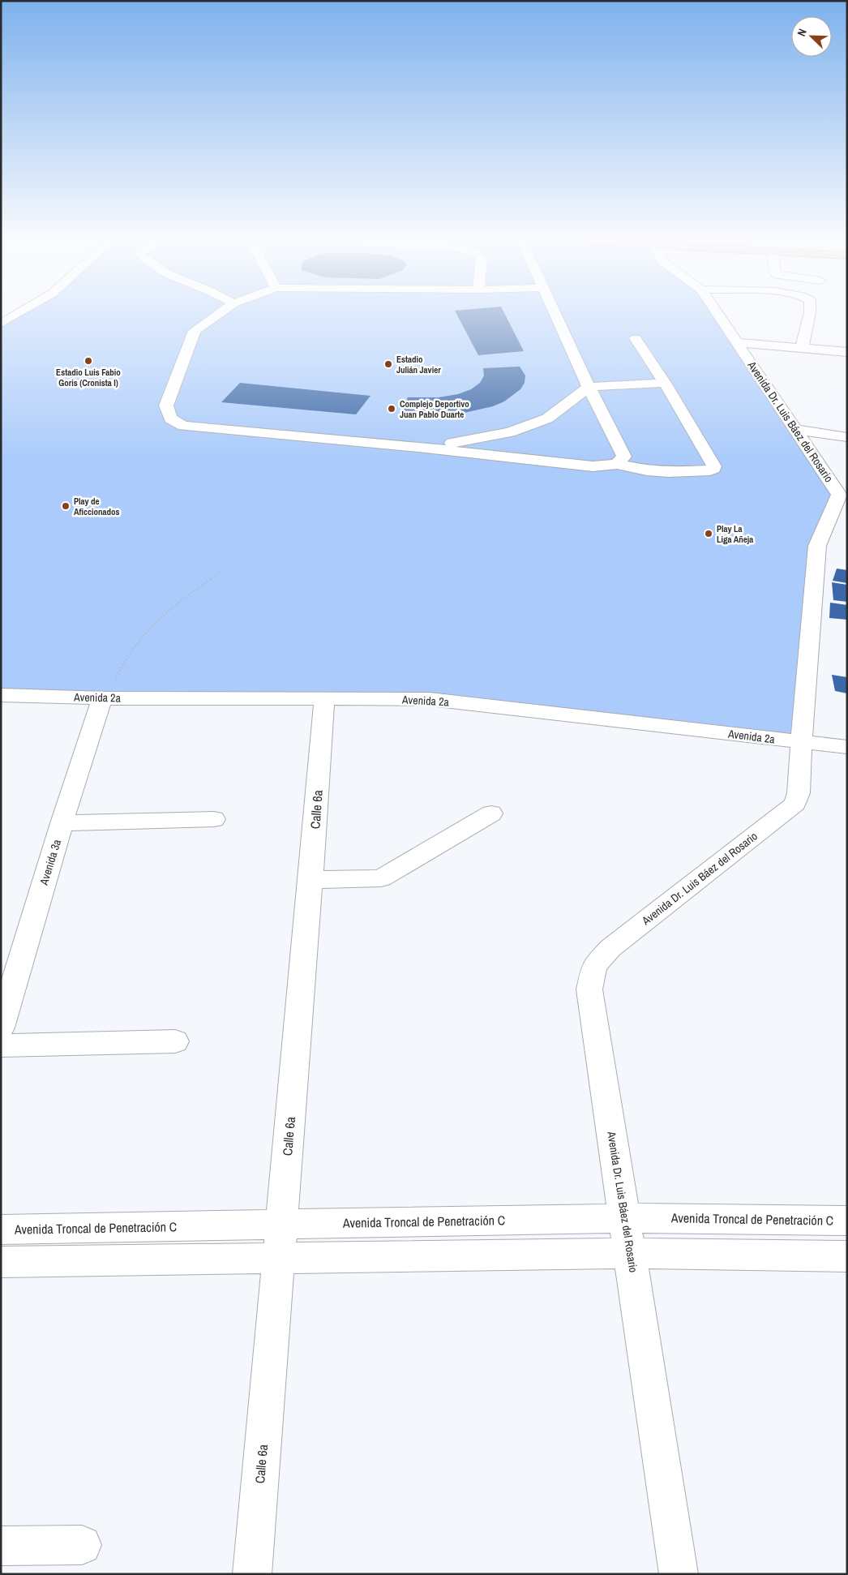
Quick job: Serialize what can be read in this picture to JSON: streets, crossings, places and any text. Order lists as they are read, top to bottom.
{
  "streets": {
    "street": [
      "Avenida Dr. Luis Báez del Rosario",
      "Avenida 2a",
      "Calle 6a",
      "Avenida 3a",
      "Avenida Troncal de Penetración C"
    ]
  },
  "crossings": [
    ["Avenida Dr. Luis Báez del Rosario", "Avenida 2a"],
    ["Avenida Dr. Luis Báez del Rosario", "Avenida Troncal de Penetración C"],
    ["Avenida 2a", "Calle 6a"],
    ["Avenida 2a", "Avenida 3a"],
    ["Calle 6a", "Avenida Troncal de Penetración C"]
  ],
  "places": [
    "Estadio Luis Fabio Goris (Cronista I)",
    "Estadio Julián Javier",
    "Complejo Deportivo Juan Pablo Duarte",
    "Play de Aficcionados",
    "Play La Liga Añeja"
  ],
  "north": "top left"
}
